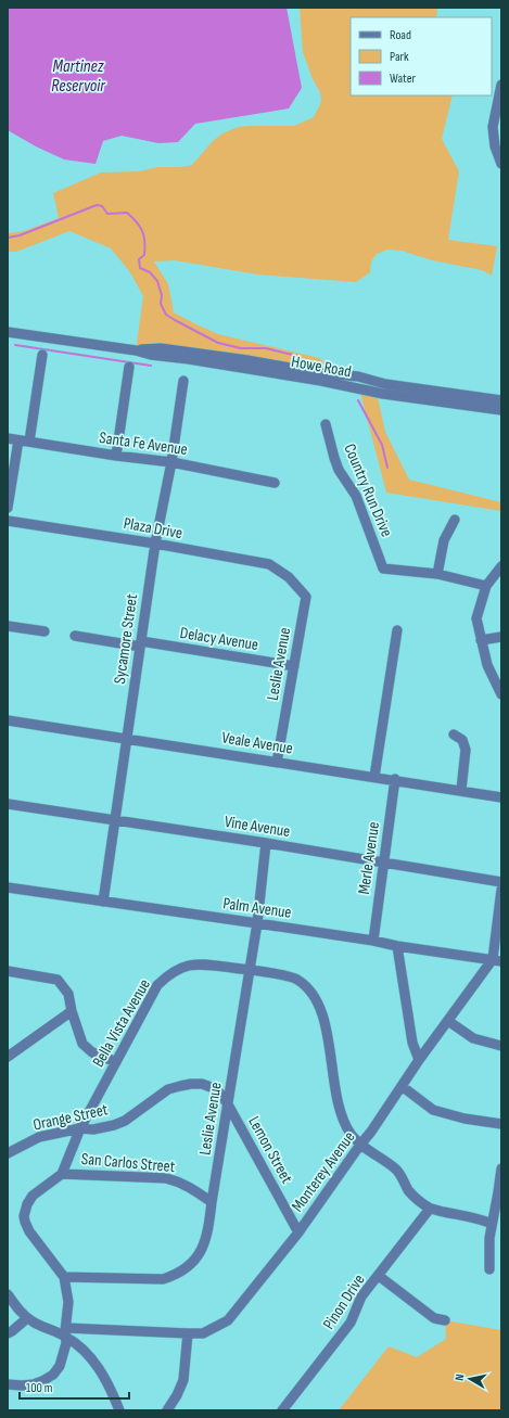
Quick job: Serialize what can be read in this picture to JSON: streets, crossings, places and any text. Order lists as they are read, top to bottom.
{
  "streets": {
    "street": [
      "Howe Road",
      "Santa Fe Avenue",
      "Country Run Drive",
      "Plaza Drive",
      "Sycamore Street",
      "Delacy Avenue",
      "Leslie Avenue",
      "Veale Avenue",
      "Vine Avenue",
      "Merle Avenue",
      "Palm Avenue",
      "Bella Vista Avenue",
      "Orange Street",
      "Lemon Street",
      "San Carlos Street",
      "Monterey Avenue",
      "Pinon Drive"
    ]
  },
  "crossings": [
    ["Santa Fe Avenue", "Sycamore Street"],
    ["Plaza Drive", "Sycamore Street"],
    ["Plaza Drive", "Leslie Avenue"],
    ["Sycamore Street", "Delacy Avenue"],
    ["Sycamore Street", "Veale Avenue"],
    ["Sycamore Street", "Vine Avenue"],
    ["Sycamore Street", "Palm Avenue"],
    ["Delacy Avenue", "Leslie Avenue"],
    ["Leslie Avenue", "Veale Avenue"],
    ["Leslie Avenue", "Vine Avenue"],
    ["Leslie Avenue", "Palm Avenue"],
    ["Leslie Avenue", "Bella Vista Avenue"],
    ["Leslie Avenue", "Orange Street"],
    ["Leslie Avenue", "Lemon Street"],
    ["Leslie Avenue", "San Carlos Street"],
    ["Veale Avenue", "Merle Avenue"],
    ["Vine Avenue", "Merle Avenue"],
    ["Merle Avenue", "Palm Avenue"],
    ["Palm Avenue", "Monterey Avenue"],
    ["Bella Vista Avenue", "Orange Street"],
    ["Bella Vista Avenue", "San Carlos Street"],
    ["Bella Vista Avenue", "Monterey Avenue"],
    ["Bella Vista Avenue", "Pinon Drive"],
    ["Orange Street", "Lemon Street"],
    ["Lemon Street", "Monterey Avenue"]
  ],
  "water": ["Martinez Reservoir"],
  "legend": ["Road", "Park", "Water"],
  "scale_bar": "100 m",
  "north": "left"
}
